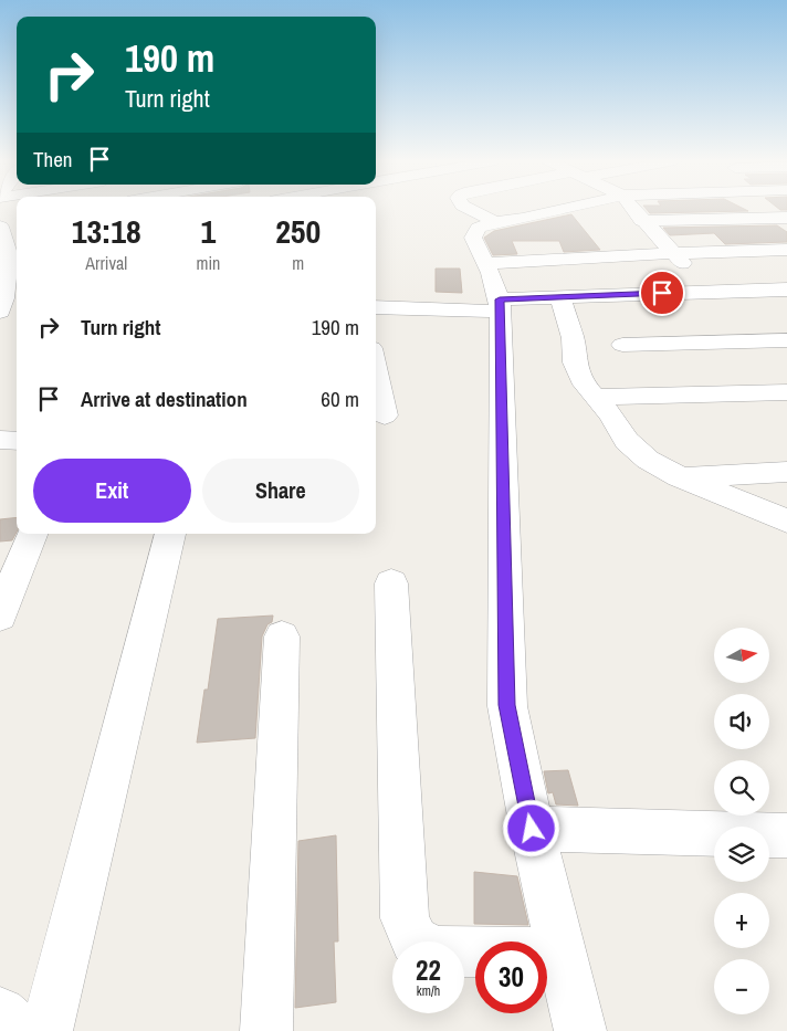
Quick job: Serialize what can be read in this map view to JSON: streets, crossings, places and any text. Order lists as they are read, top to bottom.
{
  "north": "right",
  "page": {
    "turn": ["190 m", "Turn right"],
    "then": "Then",
    "eta": [
      "13:18",
      "Arrival",
      "1",
      "min",
      "250",
      "m"
    ],
    "list": [
      {
        "name": "Turn right",
        "value": "190 m"
      },
      {
        "name": "Arrive at destination",
        "value": "60 m"
      }
    ],
    "buttons": ["Exit", "Share"],
    "map_buttons": ["+", "−"],
    "speed": "22 km/h",
    "limit": "30"
  }
}
